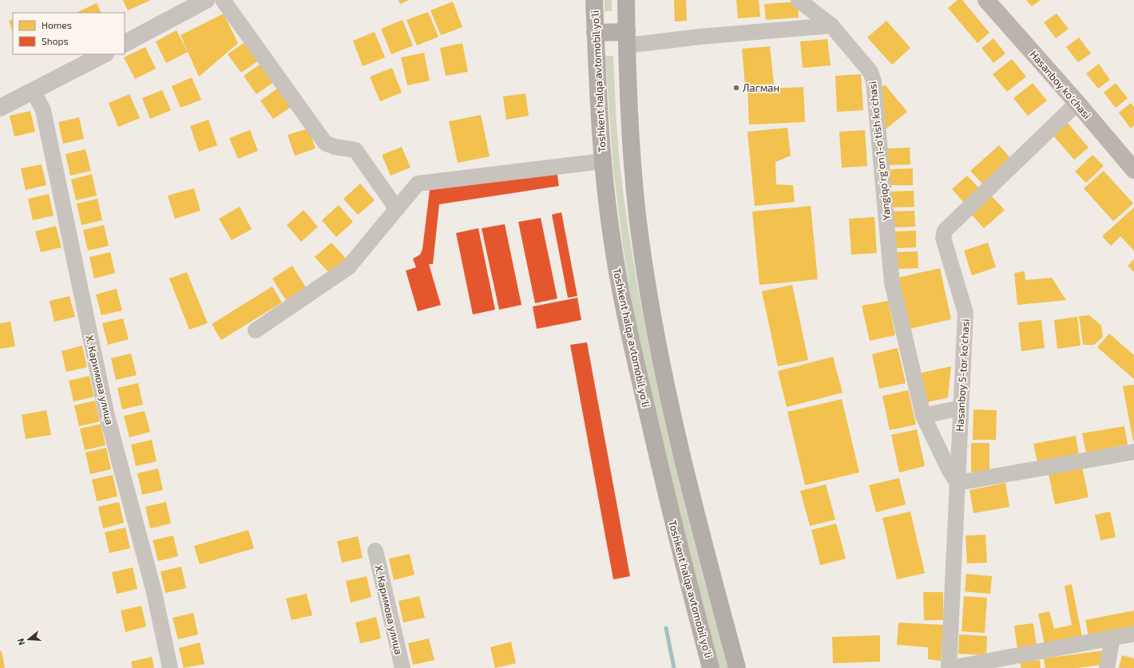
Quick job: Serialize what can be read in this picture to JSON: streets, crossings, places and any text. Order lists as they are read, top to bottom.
{
  "streets": {
    "highway": ["Toshkent halqa avtomobil yo'li"],
    "main road": ["Hasanboy ko'chasi"],
    "street": ["Yangiqo'rg'on 1-o'tish ko'chasi", "Hasanboy 5-tor ko'chasi", "Х. Каримова улица"]
  },
  "crossings": [
    ["Hasanboy ko'chasi", "Hasanboy 5-tor ko'chasi"],
    ["Yangiqo'rg'on 1-o'tish ko'chasi", "Hasanboy 5-tor ko'chasi"]
  ],
  "places": ["Лагман"],
  "legend": ["Homes", "Shops"],
  "north": "left"
}
